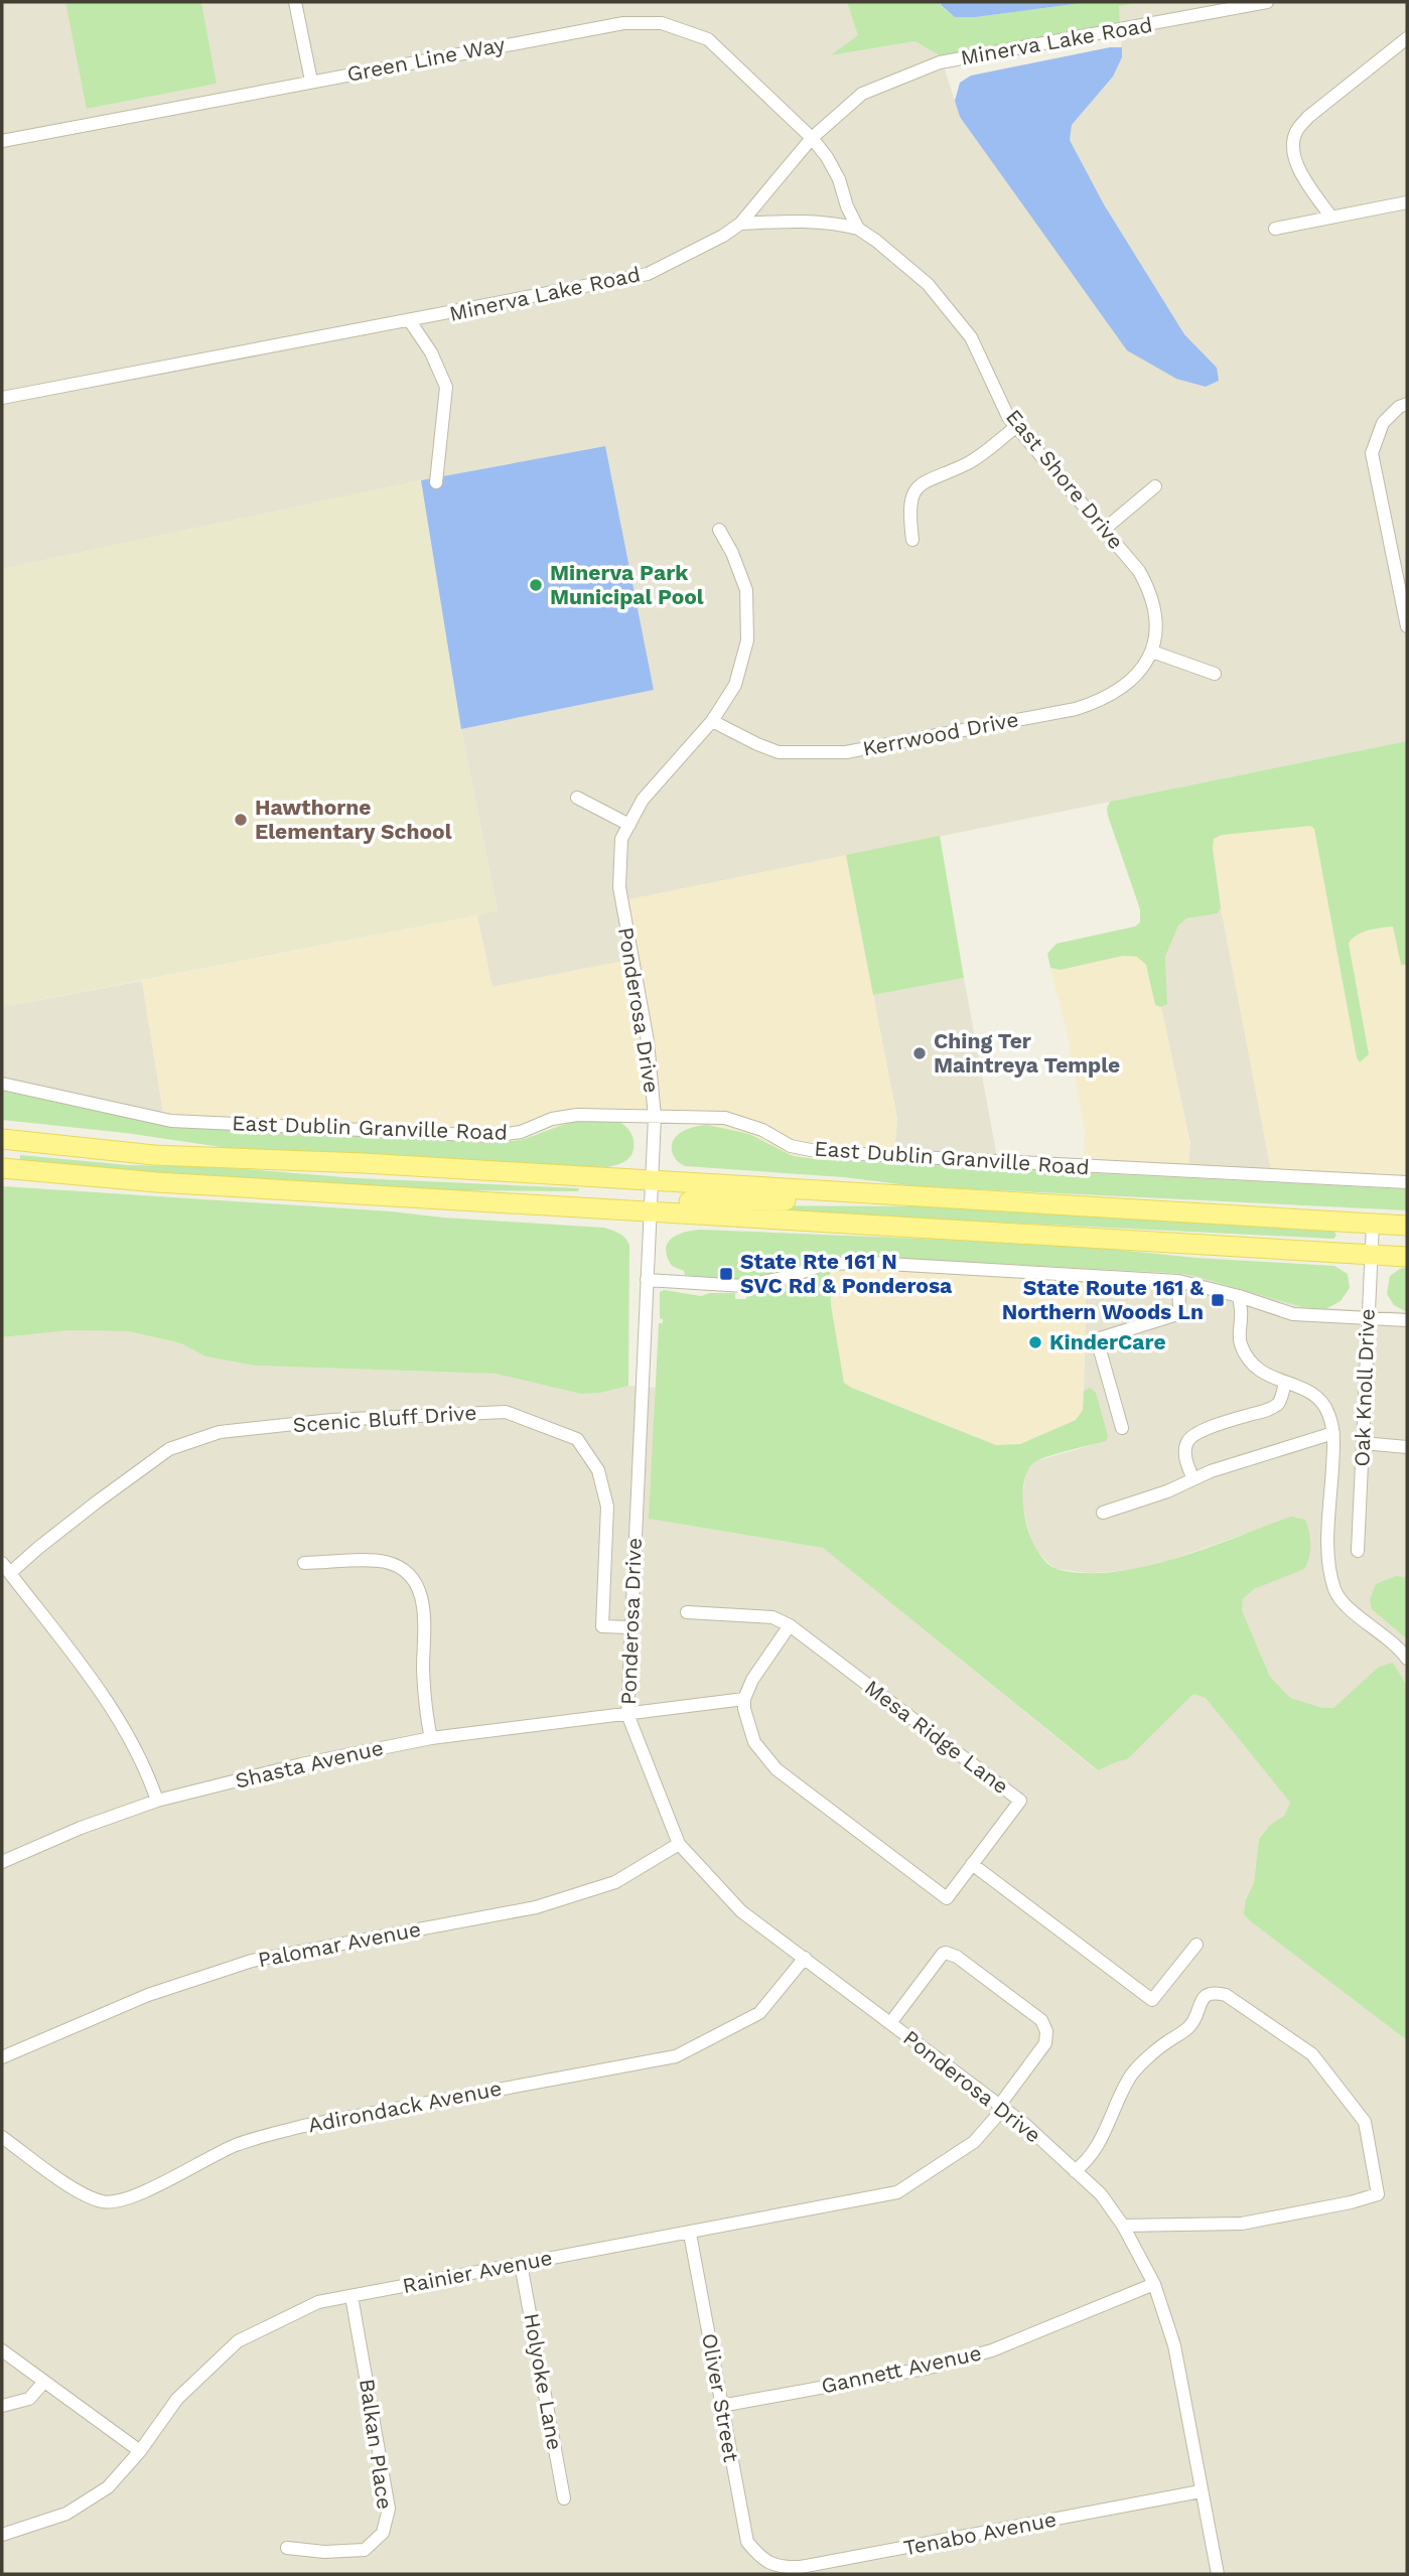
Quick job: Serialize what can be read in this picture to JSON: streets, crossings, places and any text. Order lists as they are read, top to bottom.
{
  "streets": {
    "main road": ["East Dublin Granville Road"],
    "street": [
      "Minerva Lake Road",
      "Green Line Way",
      "East Shore Drive",
      "Kerrwood Drive",
      "Ponderosa Drive",
      "Oak Knoll Drive",
      "Scenic Bluff Drive",
      "Mesa Ridge Lane",
      "Shasta Avenue",
      "Palomar Avenue",
      "Adirondack Avenue",
      "Rainier Avenue",
      "Gannett Avenue",
      "Holyoke Lane",
      "Oliver Street",
      "Balkan Place",
      "Tenabo Avenue"
    ]
  },
  "crossings": [
    ["Minerva Lake Road", "Green Line Way"],
    ["Minerva Lake Road", "East Shore Drive"],
    ["Green Line Way", "East Shore Drive"],
    ["East Shore Drive", "Kerrwood Drive"],
    ["Kerrwood Drive", "Ponderosa Drive"],
    ["Ponderosa Drive", "East Dublin Granville Road"],
    ["Ponderosa Drive", "Scenic Bluff Drive"],
    ["Ponderosa Drive", "Shasta Avenue"],
    ["Ponderosa Drive", "Palomar Avenue"],
    ["Ponderosa Drive", "Adirondack Avenue"],
    ["Ponderosa Drive", "Rainier Avenue"],
    ["Ponderosa Drive", "Gannett Avenue"],
    ["Ponderosa Drive", "Tenabo Avenue"],
    ["East Dublin Granville Road", "Oak Knoll Drive"],
    ["Rainier Avenue", "Holyoke Lane"],
    ["Rainier Avenue", "Oliver Street"],
    ["Rainier Avenue", "Balkan Place"],
    ["Gannett Avenue", "Oliver Street"],
    ["Oliver Street", "Tenabo Avenue"]
  ],
  "places": {
    "other": [
      "Minerva Park Municipal Pool",
      "Hawthorne Elementary School",
      "Ching Ter Maintreya Temple",
      "KinderCare"
    ],
    "transit": ["State Rte 161 N SVC Rd & Ponderosa", "State Route 161 & Northern Woods Ln"]
  }
}
